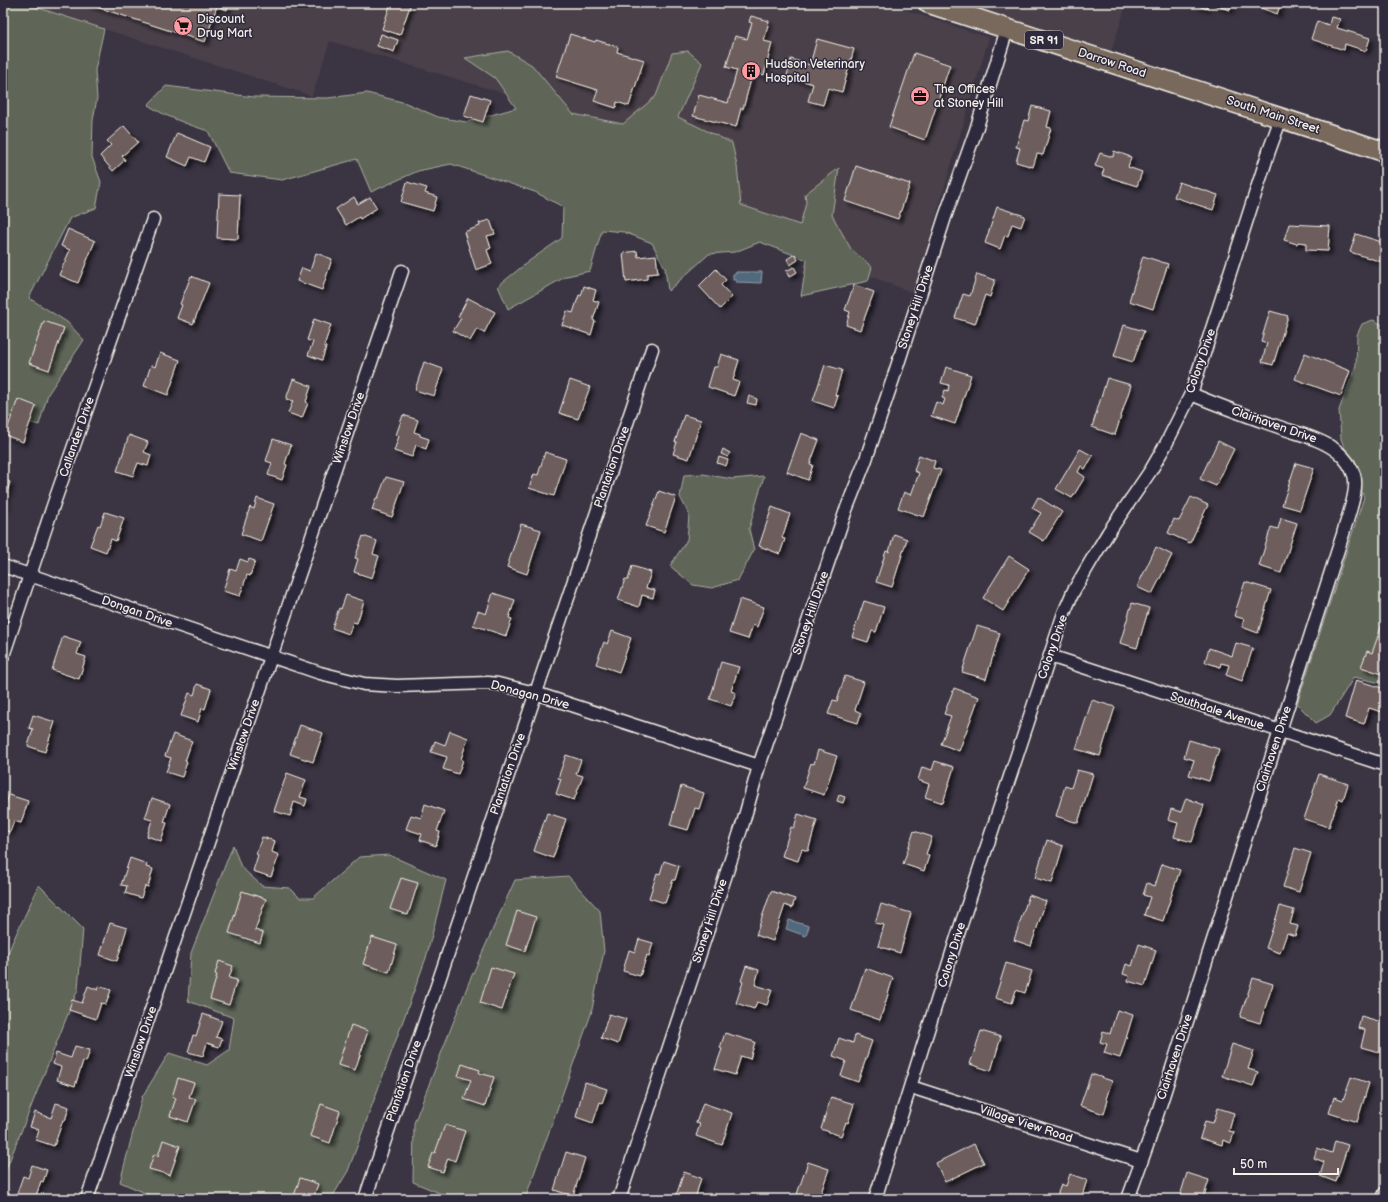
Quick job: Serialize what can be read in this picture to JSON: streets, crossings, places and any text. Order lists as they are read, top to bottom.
{
  "streets": {
    "main road": ["SR 91", "Darrow Road", "South Main Street"],
    "street": [
      "Stoney Hill Drive",
      "Colony Drive",
      "Clairhaven Drive",
      "Winslow Drive",
      "Callander Drive",
      "Plantation Drive",
      "Dongan Drive",
      "Donagan Drive",
      "Southdale Avenue",
      "Village View Road"
    ]
  },
  "crossings": [
    ["Darrow Road", "South Main Street"],
    ["Darrow Road", "Stoney Hill Drive"],
    ["South Main Street", "Colony Drive"],
    ["Stoney Hill Drive", "Donagan Drive"],
    ["Colony Drive", "Clairhaven Drive"],
    ["Colony Drive", "Southdale Avenue"],
    ["Colony Drive", "Village View Road"],
    ["Clairhaven Drive", "Southdale Avenue"],
    ["Clairhaven Drive", "Village View Road"],
    ["Winslow Drive", "Dongan Drive"],
    ["Winslow Drive", "Donagan Drive"],
    ["Callander Drive", "Dongan Drive"],
    ["Plantation Drive", "Donagan Drive"],
    ["Dongan Drive", "Donagan Drive"]
  ],
  "places": {
    "supermarket": ["Discount Drug Mart"],
    "building": ["Hudson Veterinary Hospital"],
    "office": ["The Offices at Stoney Hill"]
  },
  "scale_bar": "50 m"
}
